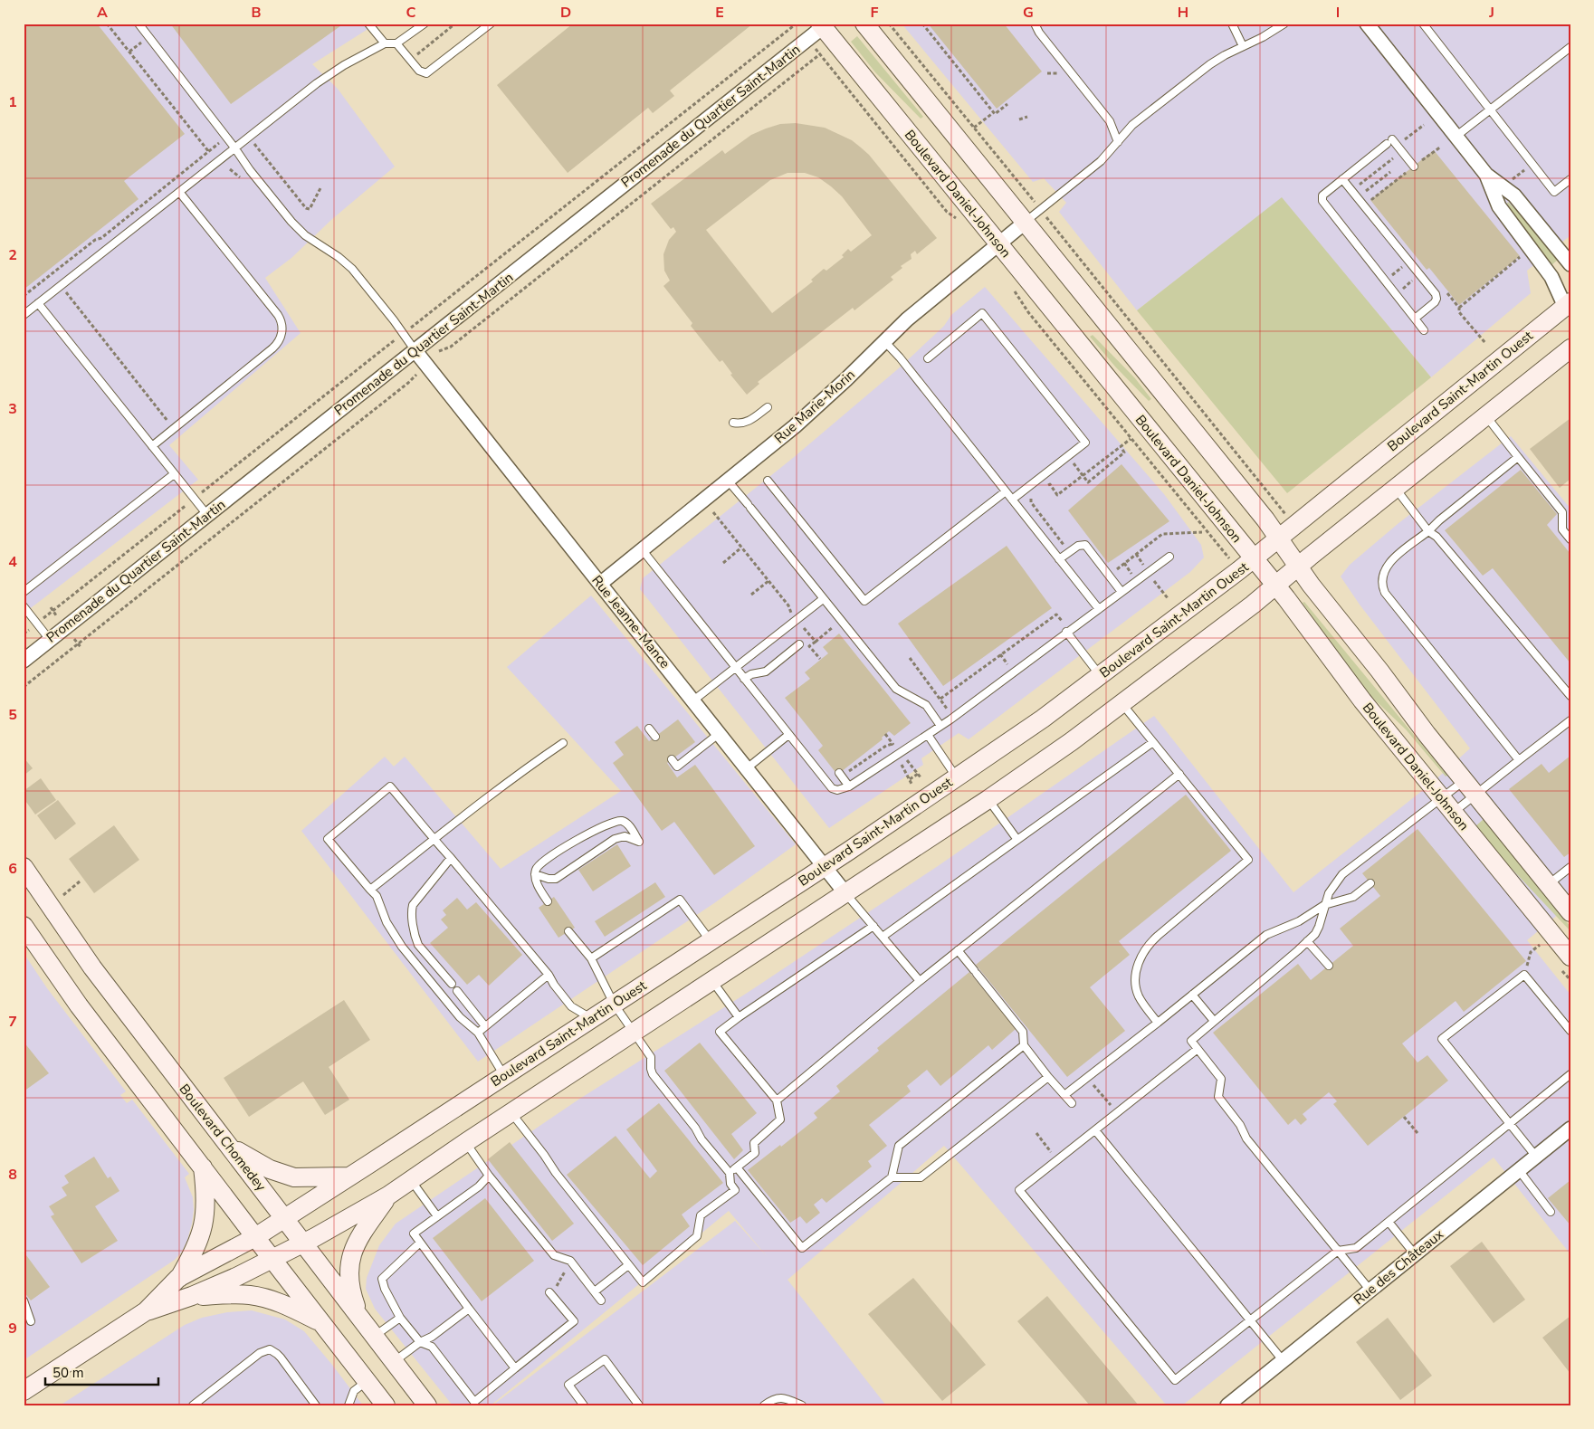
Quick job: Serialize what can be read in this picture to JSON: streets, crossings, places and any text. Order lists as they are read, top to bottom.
{
  "streets": {
    "main road": ["Boulevard Daniel-Johnson", "Boulevard Saint-Martin Ouest", "Boulevard Chomedey"],
    "street": [
      "Promenade du Quartier Saint-Martin",
      "Rue Marie-Morin",
      "Rue Jeanne-Mance",
      "Rue des Châteaux"
    ]
  },
  "crossings": [
    ["Promenade du Quartier Saint-Martin", "Boulevard Daniel-Johnson"],
    ["Promenade du Quartier Saint-Martin", "Rue Jeanne-Mance"],
    ["Boulevard Daniel-Johnson", "Boulevard Saint-Martin Ouest"],
    ["Boulevard Daniel-Johnson", "Rue Marie-Morin"],
    ["Boulevard Saint-Martin Ouest", "Rue Jeanne-Mance"],
    ["Boulevard Saint-Martin Ouest", "Boulevard Chomedey"],
    ["Rue Marie-Morin", "Rue Jeanne-Mance"]
  ],
  "scale_bar": "50 m",
  "grid": {
    "columns": [
      "A",
      "B",
      "C",
      "D",
      "E",
      "F",
      "G",
      "H",
      "I",
      "J"
    ],
    "rows": [
      "1",
      "2",
      "3",
      "4",
      "5",
      "6",
      "7",
      "8",
      "9"
    ]
  }
}
